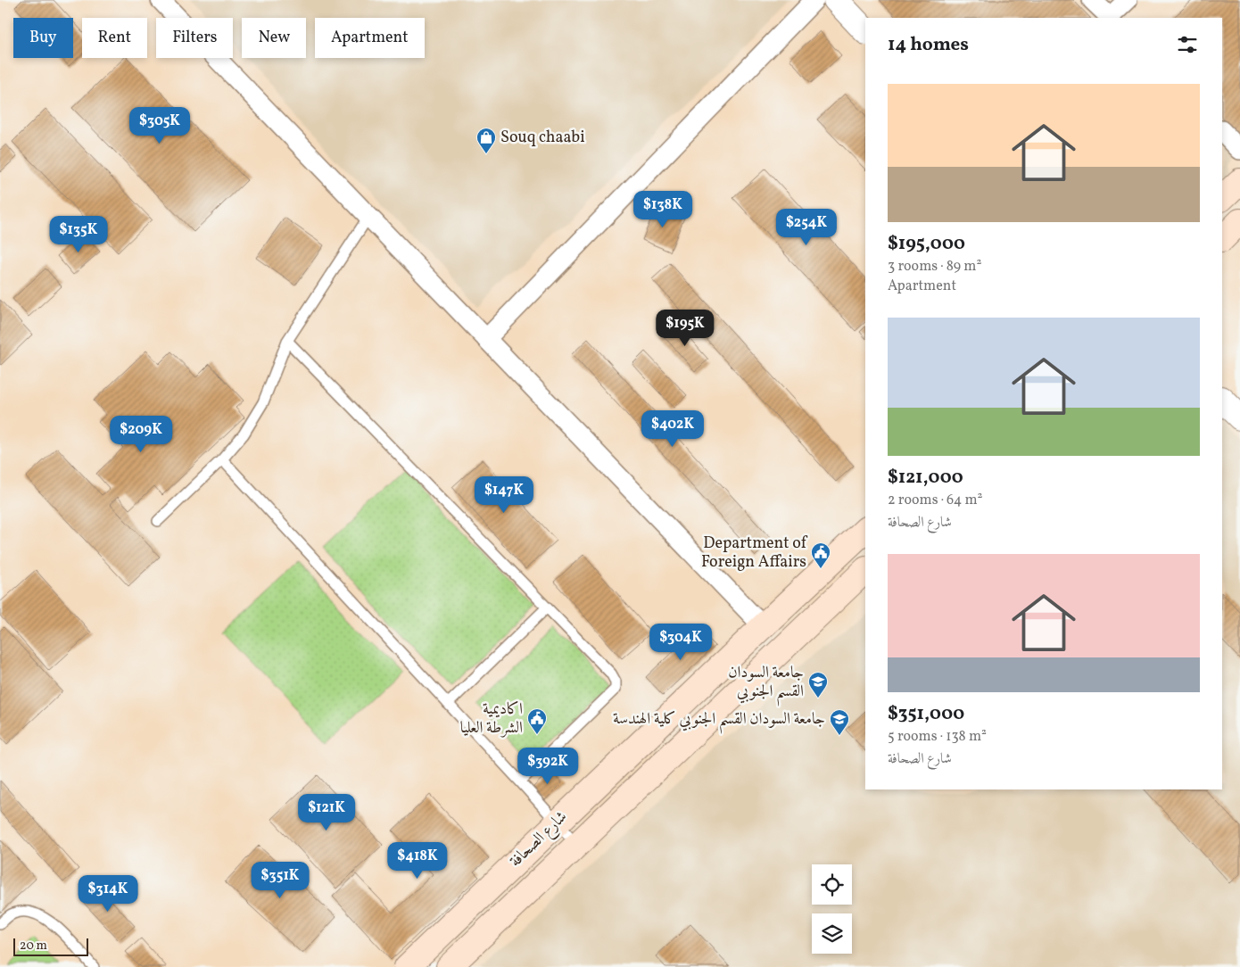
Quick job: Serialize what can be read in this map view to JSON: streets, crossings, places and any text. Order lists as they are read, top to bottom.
{
  "streets": {
    "main road": ["شارع الصحافة"]
  },
  "places": {
    "shop": ["Souq chaabi"],
    "public building": ["Department of Foreign Affairs", "اكاديمية الشرطة العليا"],
    "school or university": ["جامعة السودان القسم الجنوبي", "جامعة السودان القسم الجنوبي كلية الهندسة"]
  },
  "scale_bar": "20 m",
  "page": {
    "chip": [
      "Buy",
      "Rent",
      "Filters",
      "New",
      "Apartment"
    ],
    "heading": "14 homes",
    "list": [
      {
        "name": "$195,000",
        "note": "3 rooms · 89 m² · Apartment"
      },
      {
        "name": "$121,000",
        "note": "2 rooms · 64 m² · شارع الصحافة"
      },
      {
        "name": "$351,000",
        "note": "5 rooms · 138 m² · شارع الصحافة"
      }
    ],
    "price": [
      "$305K",
      "$138K",
      "$254K",
      "$135K",
      "$195K",
      "$402K",
      "$209K",
      "$147K",
      "$304K",
      "$392K",
      "$121K",
      "$418K",
      "$351K",
      "$314K"
    ],
    "scale": "20 m"
  }
}
